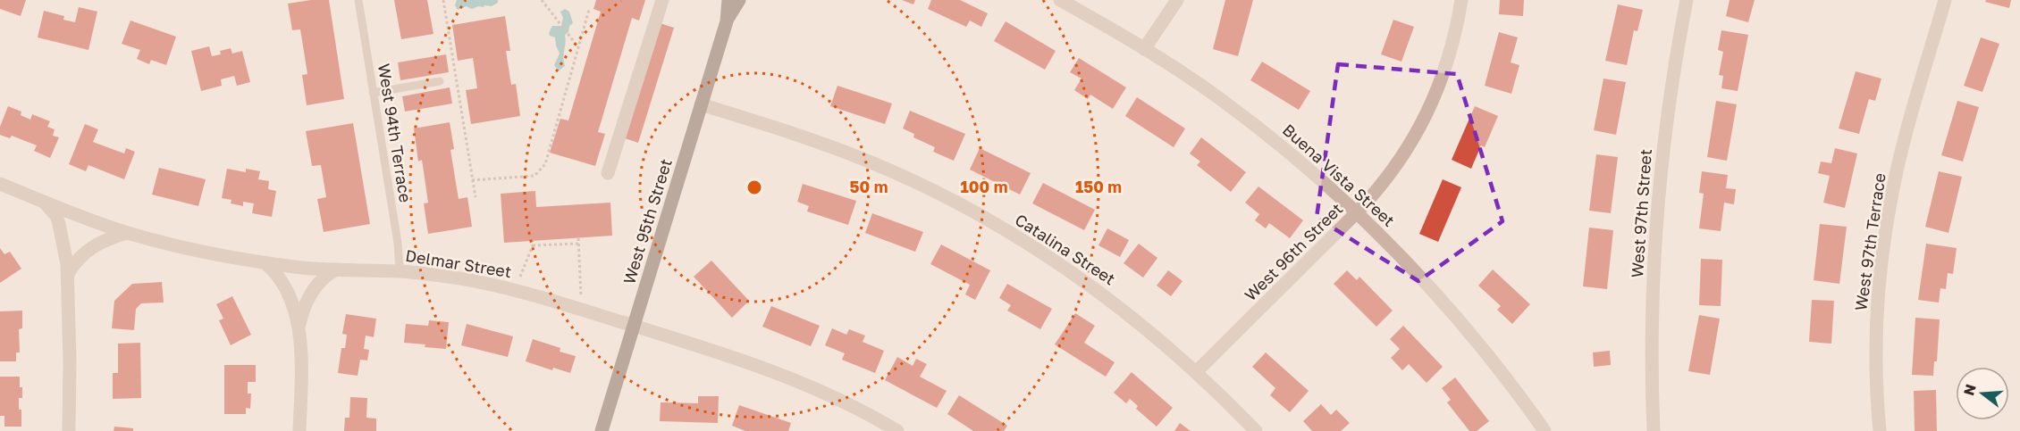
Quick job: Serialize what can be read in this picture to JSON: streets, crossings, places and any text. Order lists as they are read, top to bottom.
{
  "streets": {
    "main road": ["West 95th Street"],
    "street": [
      "Buena Vista Street",
      "West 97th Street",
      "West 97th Terrace",
      "Catalina Street",
      "West 96th Street",
      "Delmar Street"
    ],
    "lane": ["West 94th Terrace"]
  },
  "crossings": [
    ["West 94th Terrace", "Delmar Street"],
    ["Buena Vista Street", "West 96th Street"],
    ["West 95th Street", "Catalina Street"],
    ["West 95th Street", "Delmar Street"],
    ["Catalina Street", "West 96th Street"]
  ],
  "north": "left",
  "rings": ["50 m", "100 m", "150 m"]
}
